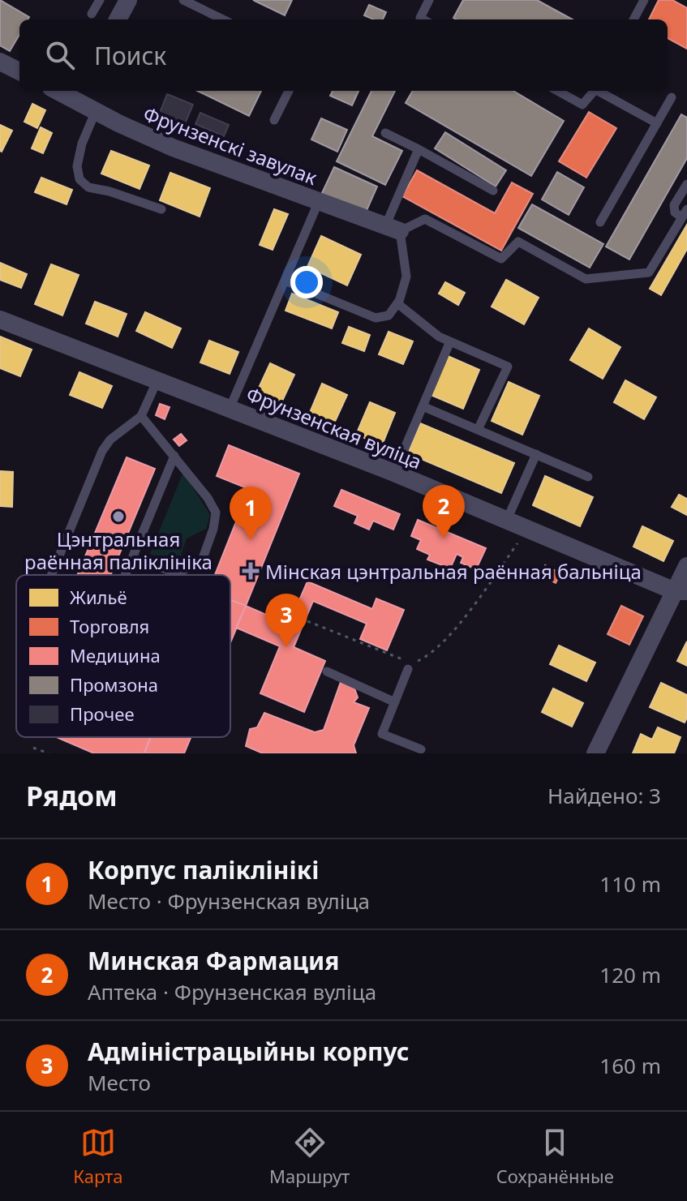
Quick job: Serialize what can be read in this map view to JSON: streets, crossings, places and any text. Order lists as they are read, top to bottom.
{
  "streets": {
    "street": ["Фрунзенскі завулак", "Фрунзенская вуліца"]
  },
  "places": {
    "other": ["Цэнтральная раённая паліклініка"],
    "health": ["Мінская цэнтральная раённая бальніца"]
  },
  "legend": [
    "Жильё",
    "Торговля",
    "Медицина",
    "Промзона",
    "Прочее"
  ],
  "page": {
    "search": "Поиск",
    "pins": ["2", "1", "3"],
    "heading": ["Рядом", "Найдено: 3"],
    "list": [
      {
        "mark": "1",
        "name": "Корпус паліклінікі",
        "note": "Место · Фрунзенская вуліца",
        "value": "110 m"
      },
      {
        "mark": "2",
        "name": "Минская Фармация",
        "note": "Аптека · Фрунзенская вуліца",
        "value": "120 m"
      },
      {
        "mark": "3",
        "name": "Адміністрацыйны корпус",
        "note": "Место",
        "value": "160 m"
      }
    ],
    "nav": ["Карта", "Маршрут", "Сохранённые"]
  }
}
